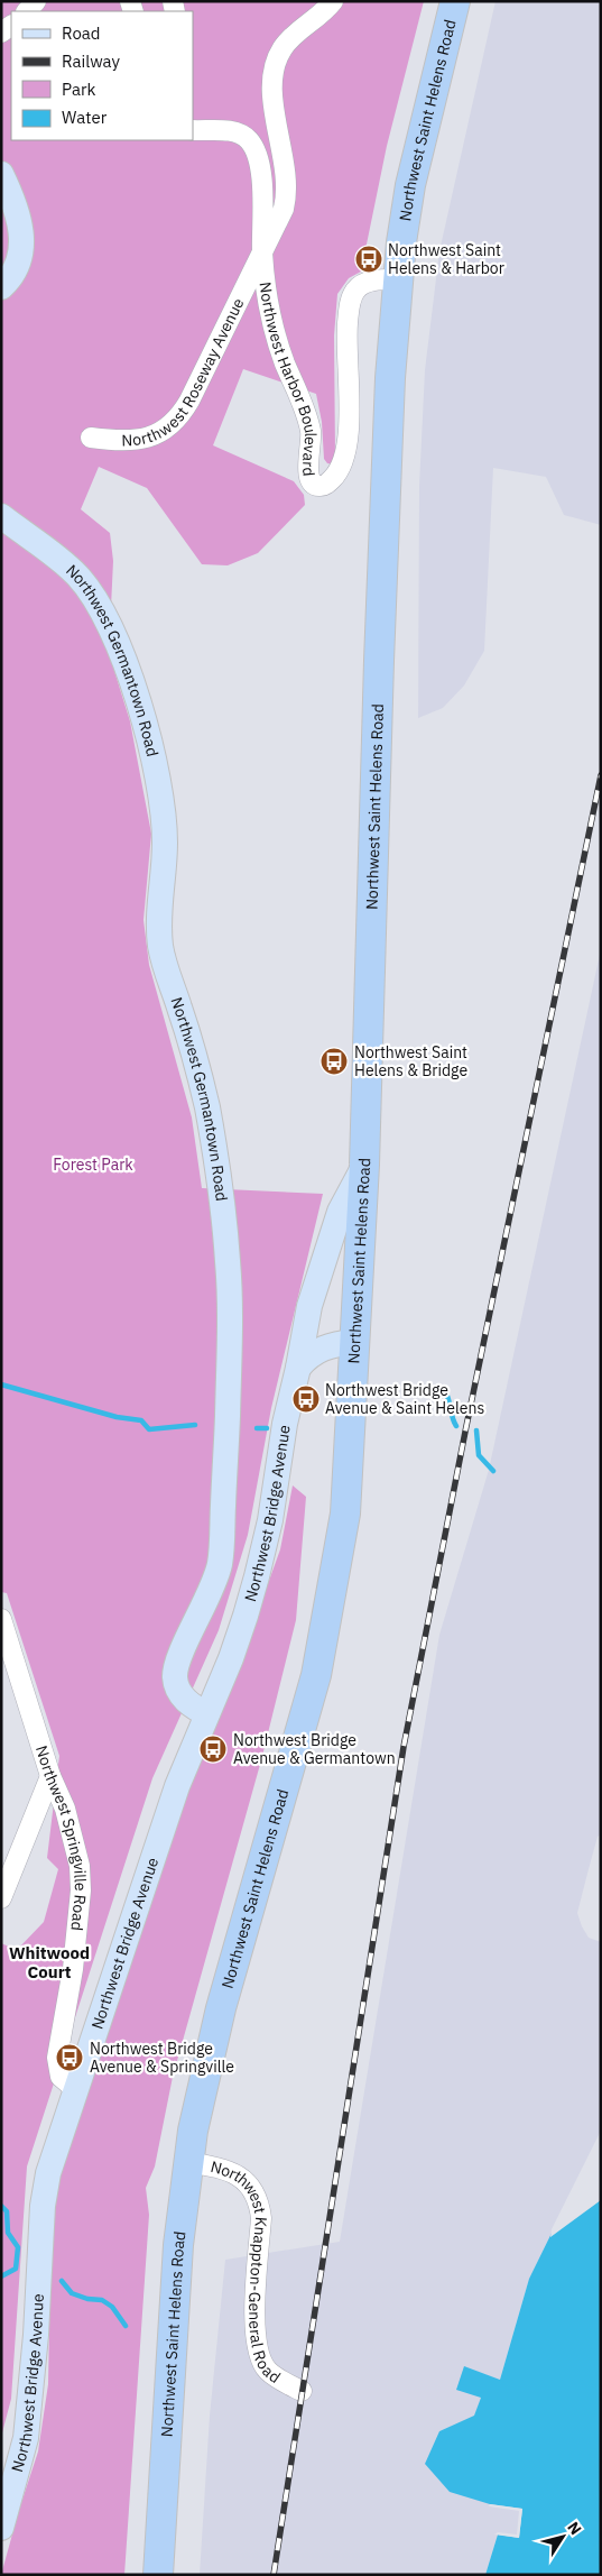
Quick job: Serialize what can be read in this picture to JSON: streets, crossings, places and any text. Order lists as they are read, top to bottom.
{
  "streets": {
    "highway": ["Northwest Saint Helens Road"],
    "main road": ["Northwest Germantown Road", "Northwest Bridge Avenue"],
    "street": [
      "Northwest Roseway Avenue",
      "Northwest Harbor Boulevard",
      "Northwest Springville Road",
      "Northwest Knappton-General Road"
    ]
  },
  "crossings": [
    ["Northwest Saint Helens Road", "Northwest Harbor Boulevard"],
    ["Northwest Saint Helens Road", "Northwest Bridge Avenue"],
    ["Northwest Saint Helens Road", "Northwest Knappton-General Road"],
    ["Northwest Roseway Avenue", "Northwest Harbor Boulevard"],
    ["Northwest Germantown Road", "Northwest Bridge Avenue"],
    ["Northwest Bridge Avenue", "Northwest Springville Road"]
  ],
  "districts": ["Whitwood Court"],
  "parks": ["Forest Park"],
  "places": {
    "bus stop": [
      "Northwest Saint Helens & Harbor",
      "Northwest Saint Helens & Bridge",
      "Northwest Bridge Avenue & Saint Helens",
      "Northwest Bridge Avenue & Germantown",
      "Northwest Bridge Avenue & Springville"
    ]
  },
  "legend": [
    "Road",
    "Railway",
    "Park",
    "Water"
  ],
  "north": "top right"
}
